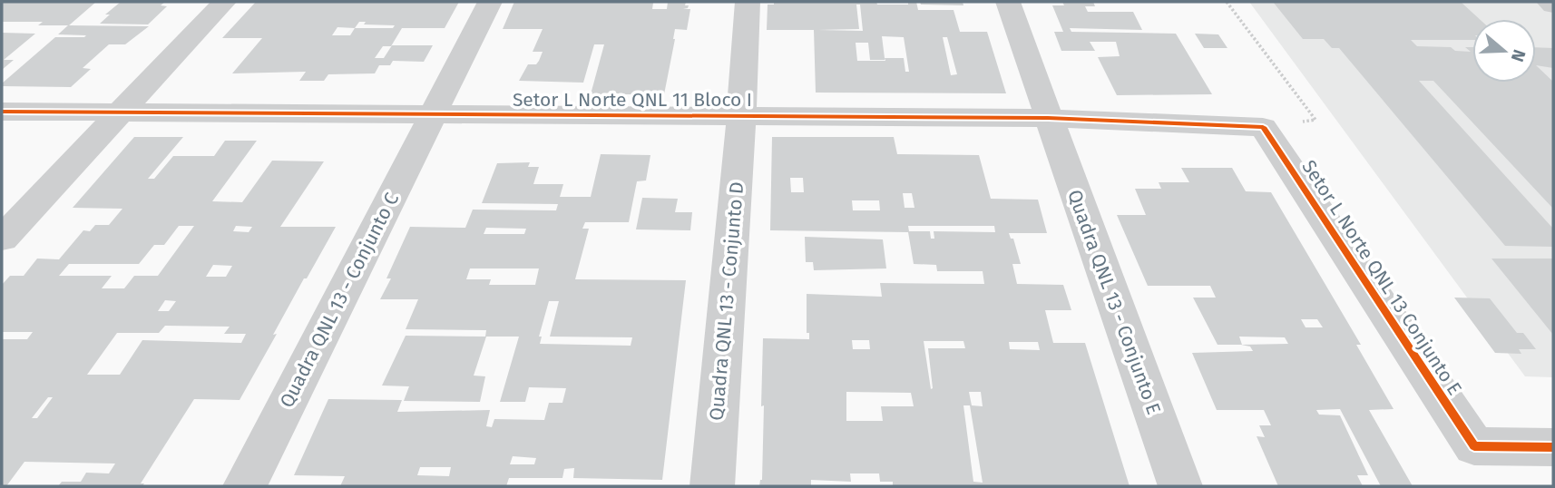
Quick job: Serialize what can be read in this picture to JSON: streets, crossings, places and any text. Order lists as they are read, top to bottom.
{
  "streets": {
    "street": [
      "Setor L Norte QNL 11 Bloco I",
      "Setor L Norte QNL 13 Conjunto E",
      "Quadra QNL 13 - Conjunto C",
      "Quadra QNL 13 - Conjunto D",
      "Quadra QNL 13 - Conjunto E"
    ]
  },
  "crossings": [
    ["Setor L Norte QNL 11 Bloco I", "Setor L Norte QNL 13 Conjunto E"],
    ["Setor L Norte QNL 11 Bloco I", "Quadra QNL 13 - Conjunto C"],
    ["Setor L Norte QNL 11 Bloco I", "Quadra QNL 13 - Conjunto D"],
    ["Setor L Norte QNL 11 Bloco I", "Quadra QNL 13 - Conjunto E"]
  ],
  "north": "right"
}
